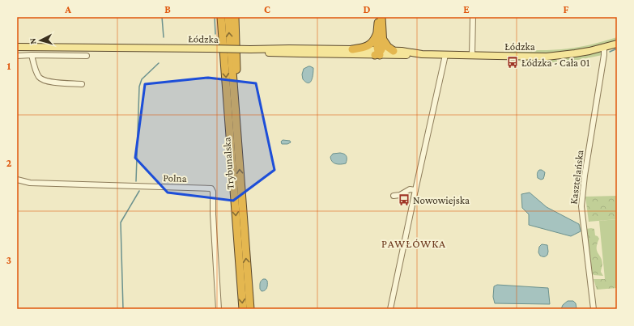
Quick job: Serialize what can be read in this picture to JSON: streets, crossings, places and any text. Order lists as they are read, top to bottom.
{
  "streets": {
    "highway": ["Trybunalska"],
    "main road": ["Łódzka"],
    "street": ["Kasztelańska", "Polna"]
  },
  "crossings": [
    ["Łódzka", "Kasztelańska"]
  ],
  "districts": ["PAWŁÓWKA"],
  "places": {
    "bus stop": ["Łódzka - Cała 01", "Nowowiejska"]
  },
  "north": "left",
  "grid": {
    "columns": [
      "A",
      "B",
      "C",
      "D",
      "E",
      "F"
    ],
    "rows": ["1", "2", "3"]
  }
}
